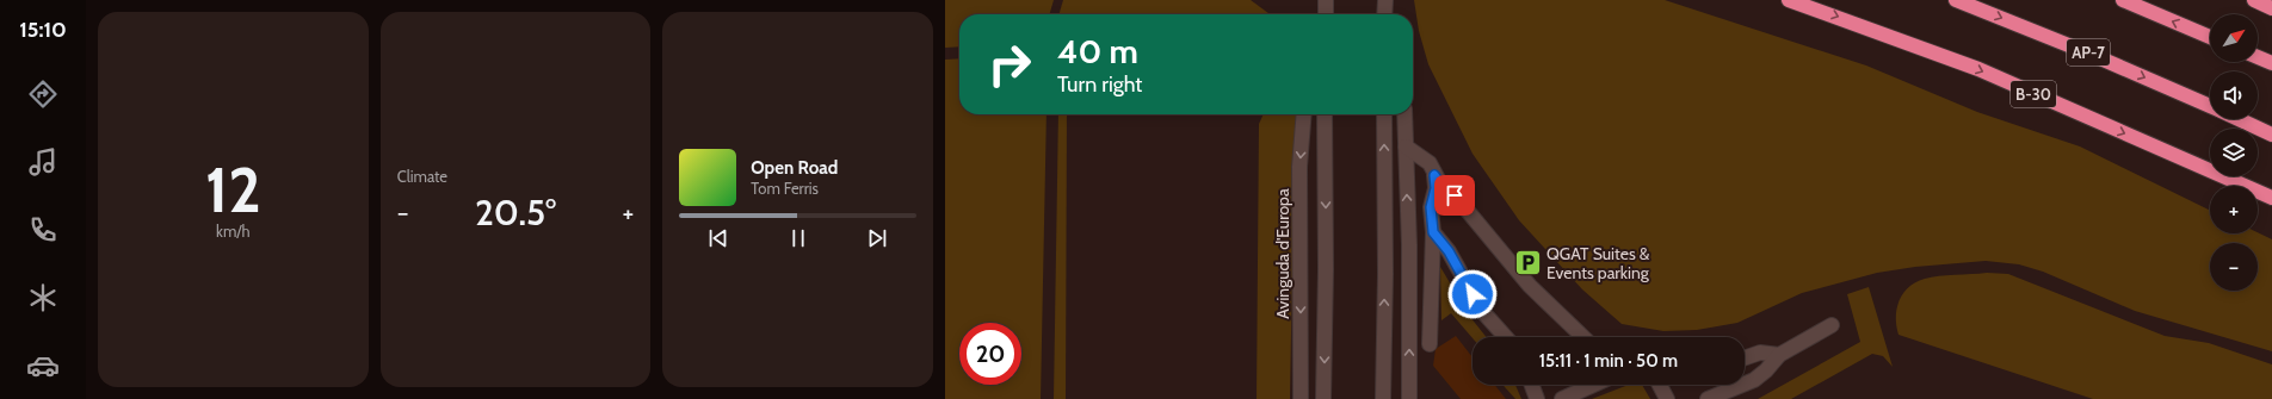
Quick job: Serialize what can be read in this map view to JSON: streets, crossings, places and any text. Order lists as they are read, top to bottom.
{
  "streets": {
    "highway": ["AP-7", "B-30"],
    "street": ["Avinguda d'Europa"]
  },
  "places": {
    "parking": ["QGAT Suites & Events parking"]
  },
  "north": "top right",
  "page": {
    "tabs": "15:10",
    "tile": [
      ["12", "km/h"],
      "Climate"
    ],
    "map_buttons": ["+", "−"],
    "turn": ["40 m", "Turn right"],
    "song": ["Open Road", "Tom Ferris"],
    "heat": ["−", "20.5°", "+"],
    "limit": "20",
    "trip": "15:11 · 1 min · 50 m"
  }
}
